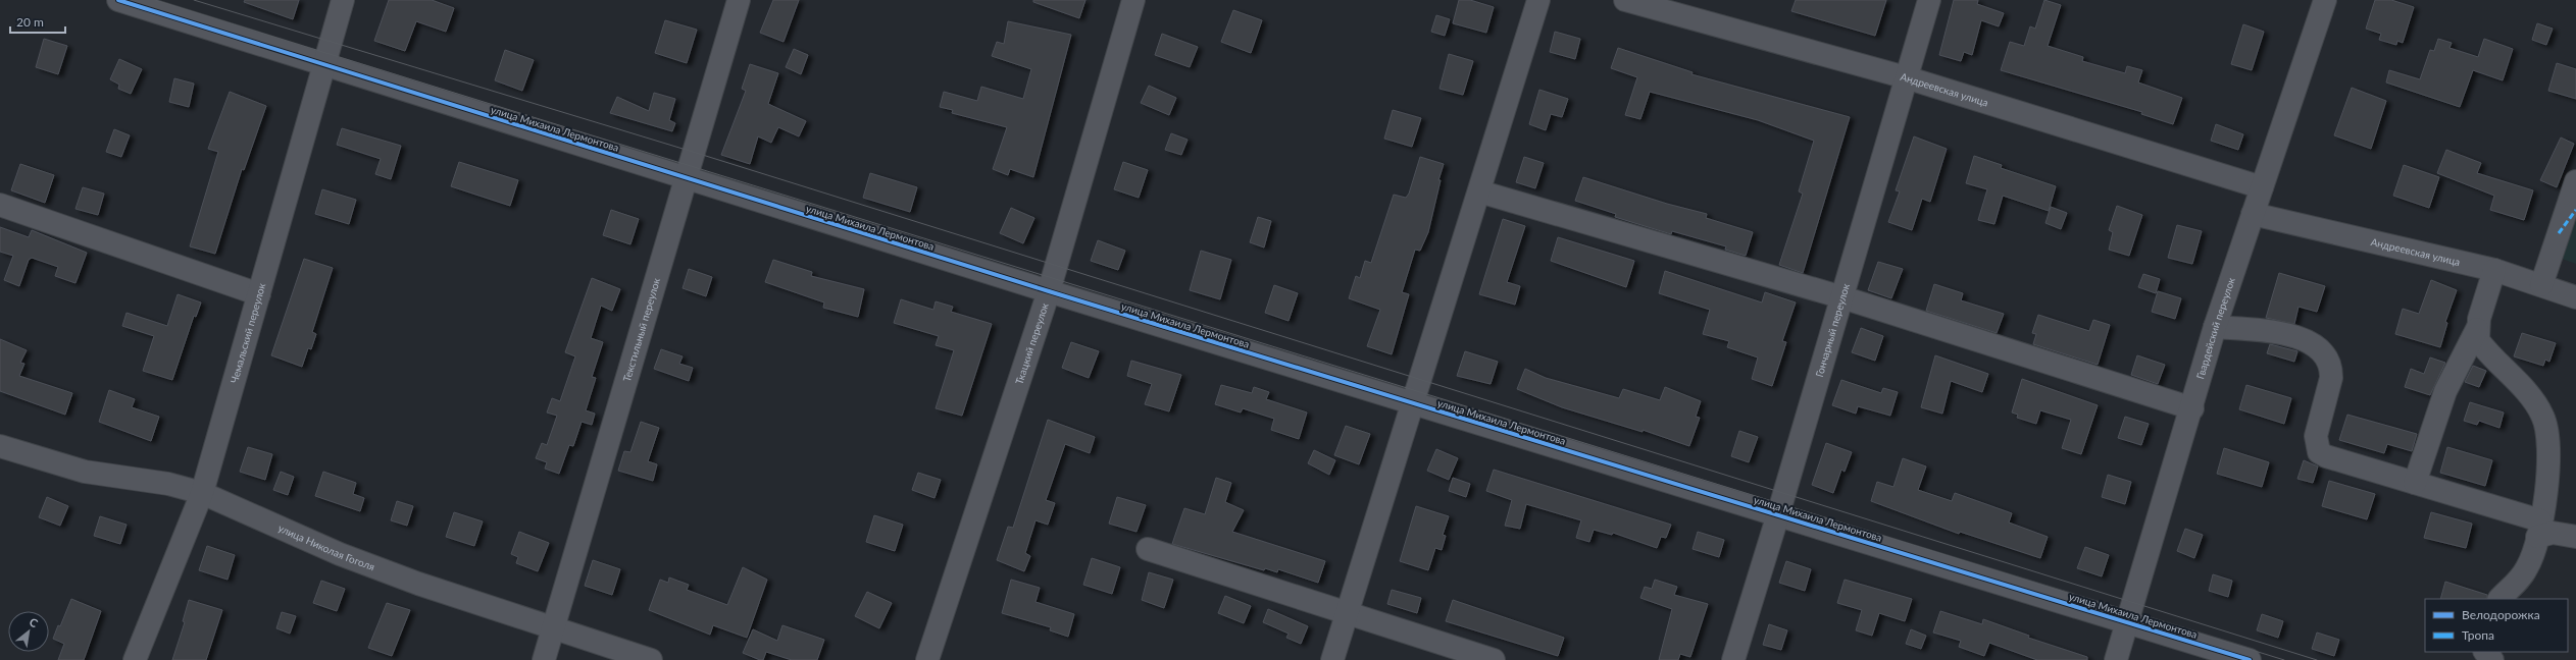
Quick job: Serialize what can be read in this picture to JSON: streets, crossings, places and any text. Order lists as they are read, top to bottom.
{
  "streets": {
    "street": [
      "Андреевская улица",
      "улица Михаила Лермонтова",
      "Гвардейский переулок",
      "Текстильный переулок",
      "Гончарный переулок",
      "Чемальский переулок",
      "Ткацкий переулок",
      "улица Николая Гоголя"
    ]
  },
  "crossings": [
    ["Андреевская улица", "Гвардейский переулок"],
    ["Андреевская улица", "Гончарный переулок"],
    ["улица Михаила Лермонтова", "Гвардейский переулок"],
    ["улица Михаила Лермонтова", "Текстильный переулок"],
    ["улица Михаила Лермонтова", "Гончарный переулок"],
    ["улица Михаила Лермонтова", "Чемальский переулок"],
    ["улица Михаила Лермонтова", "Ткацкий переулок"],
    ["Текстильный переулок", "улица Николая Гоголя"],
    ["Чемальский переулок", "улица Николая Гоголя"]
  ],
  "legend": ["Велодорожка", "Тропа"],
  "scale_bar": "20 m",
  "north": "top right"
}
